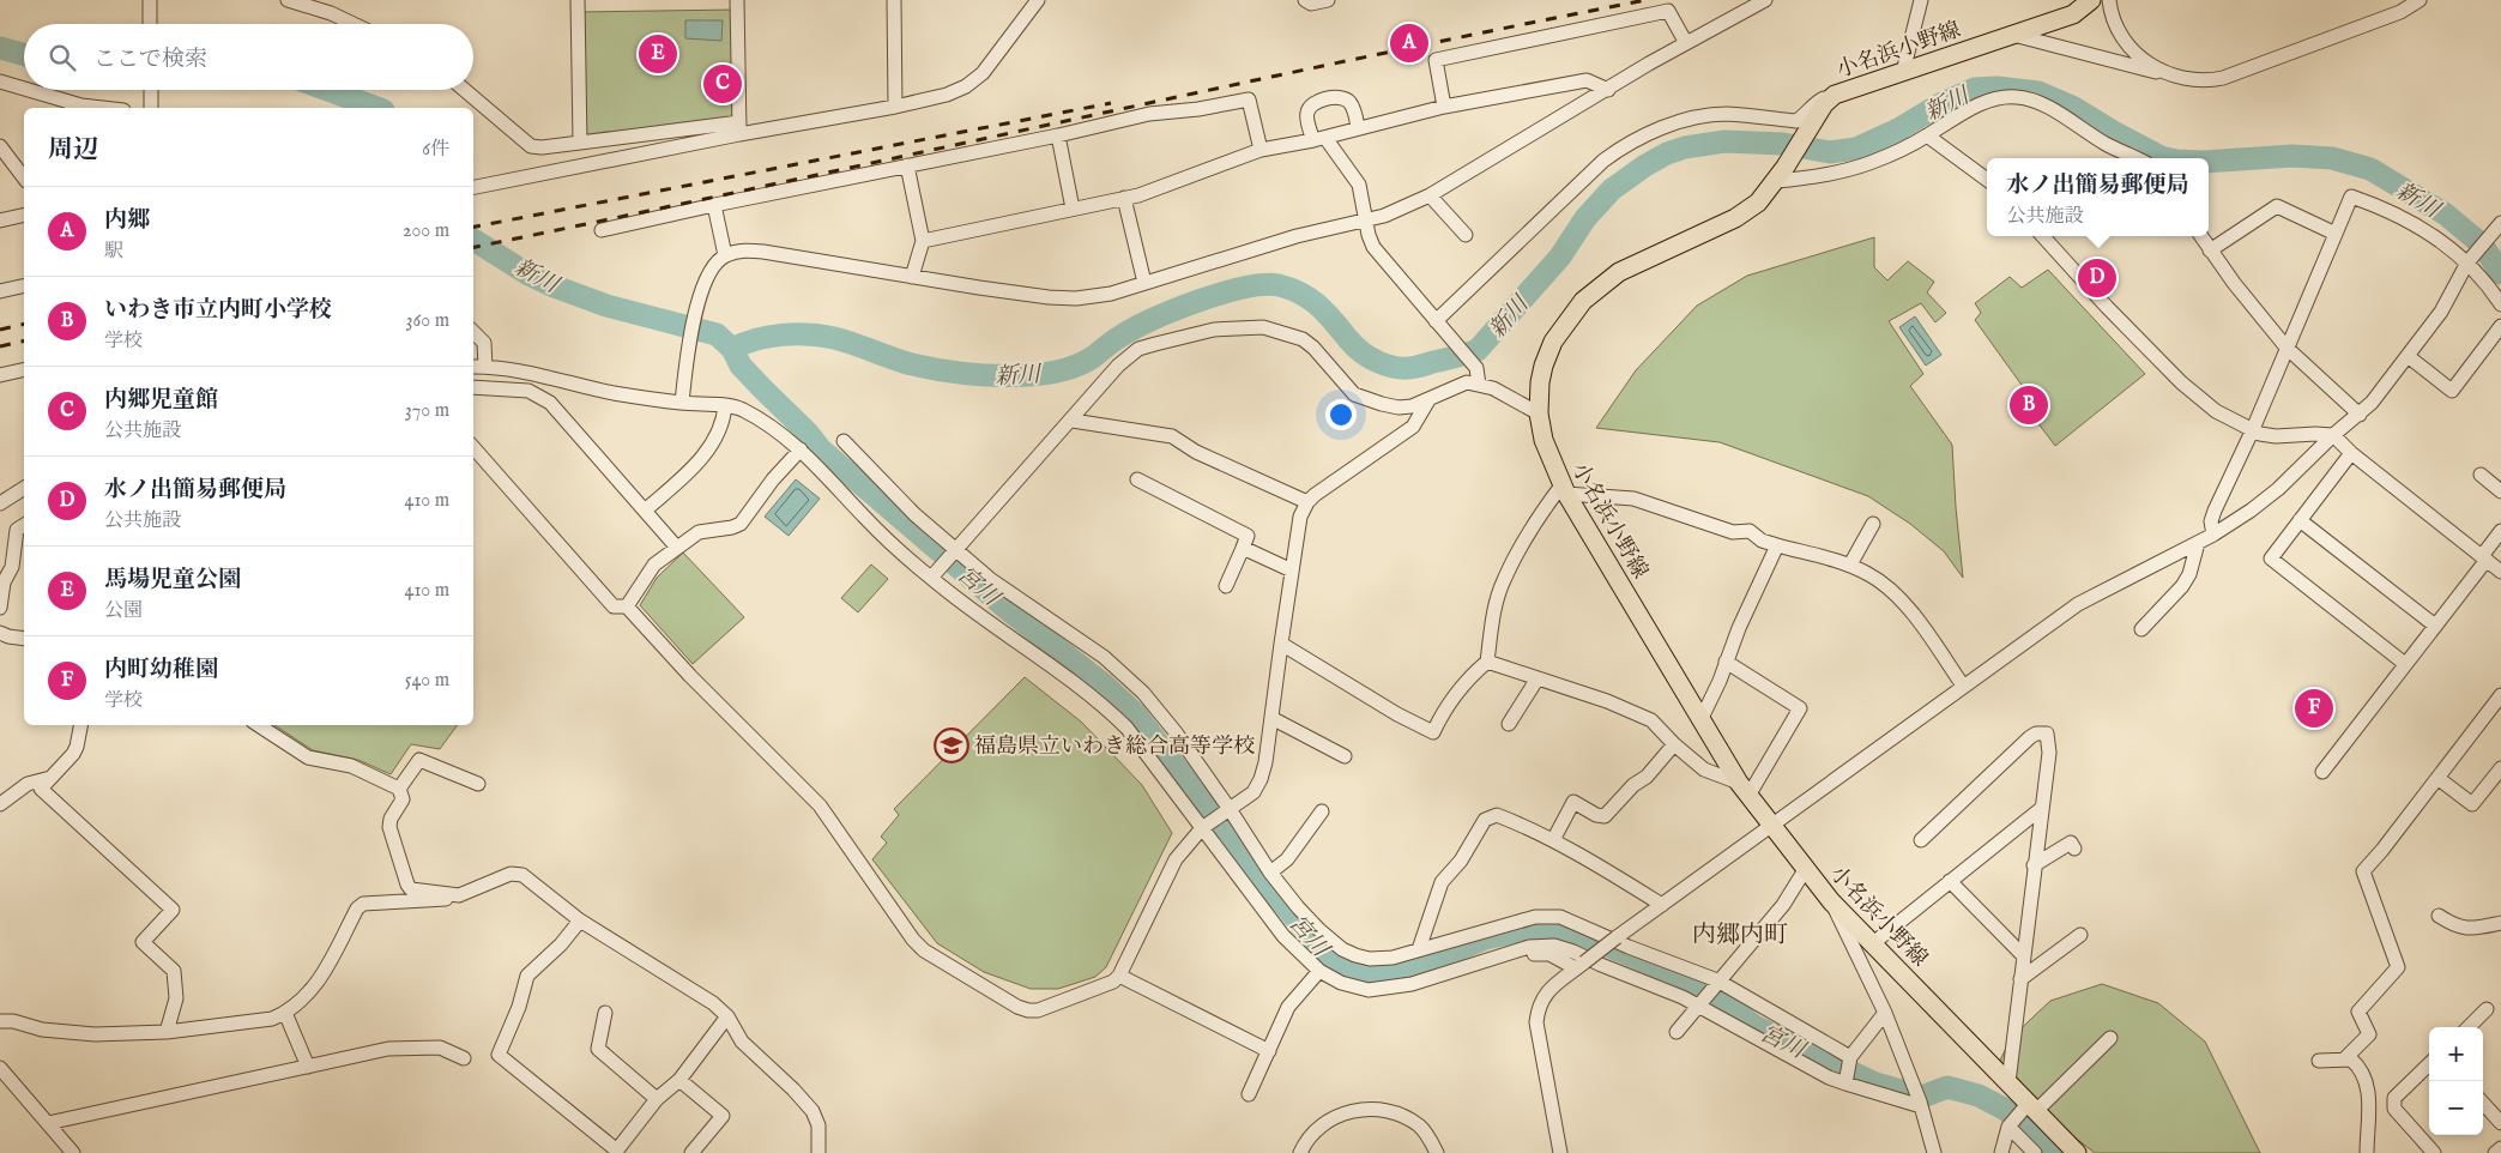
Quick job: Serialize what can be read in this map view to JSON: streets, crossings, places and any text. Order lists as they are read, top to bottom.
{
  "streets": {
    "main road": ["小名浜小野線"]
  },
  "districts": ["内郷内町"],
  "water": ["新川", "宮川"],
  "places": {
    "school or university": ["福島県立いわき総合高等学校"]
  },
  "page": {
    "pins": [
      "A",
      "E",
      "C",
      "D",
      "B",
      "F"
    ],
    "search": "ここで検索",
    "heading": ["周辺", "6件"],
    "popup": ["水ノ出簡易郵便局", "公共施設"],
    "list": [
      {
        "mark": "A",
        "name": "内郷",
        "note": "駅",
        "value": "200 m"
      },
      {
        "mark": "B",
        "name": "いわき市立内町小学校",
        "note": "学校",
        "value": "360 m"
      },
      {
        "mark": "C",
        "name": "内郷児童館",
        "note": "公共施設",
        "value": "370 m"
      },
      {
        "mark": "D",
        "name": "水ノ出簡易郵便局",
        "note": "公共施設",
        "value": "410 m"
      },
      {
        "mark": "E",
        "name": "馬場児童公園",
        "note": "公園",
        "value": "410 m"
      },
      {
        "mark": "F",
        "name": "内町幼稚園",
        "note": "学校",
        "value": "540 m"
      }
    ],
    "map_buttons": ["+", "−"]
  }
}
